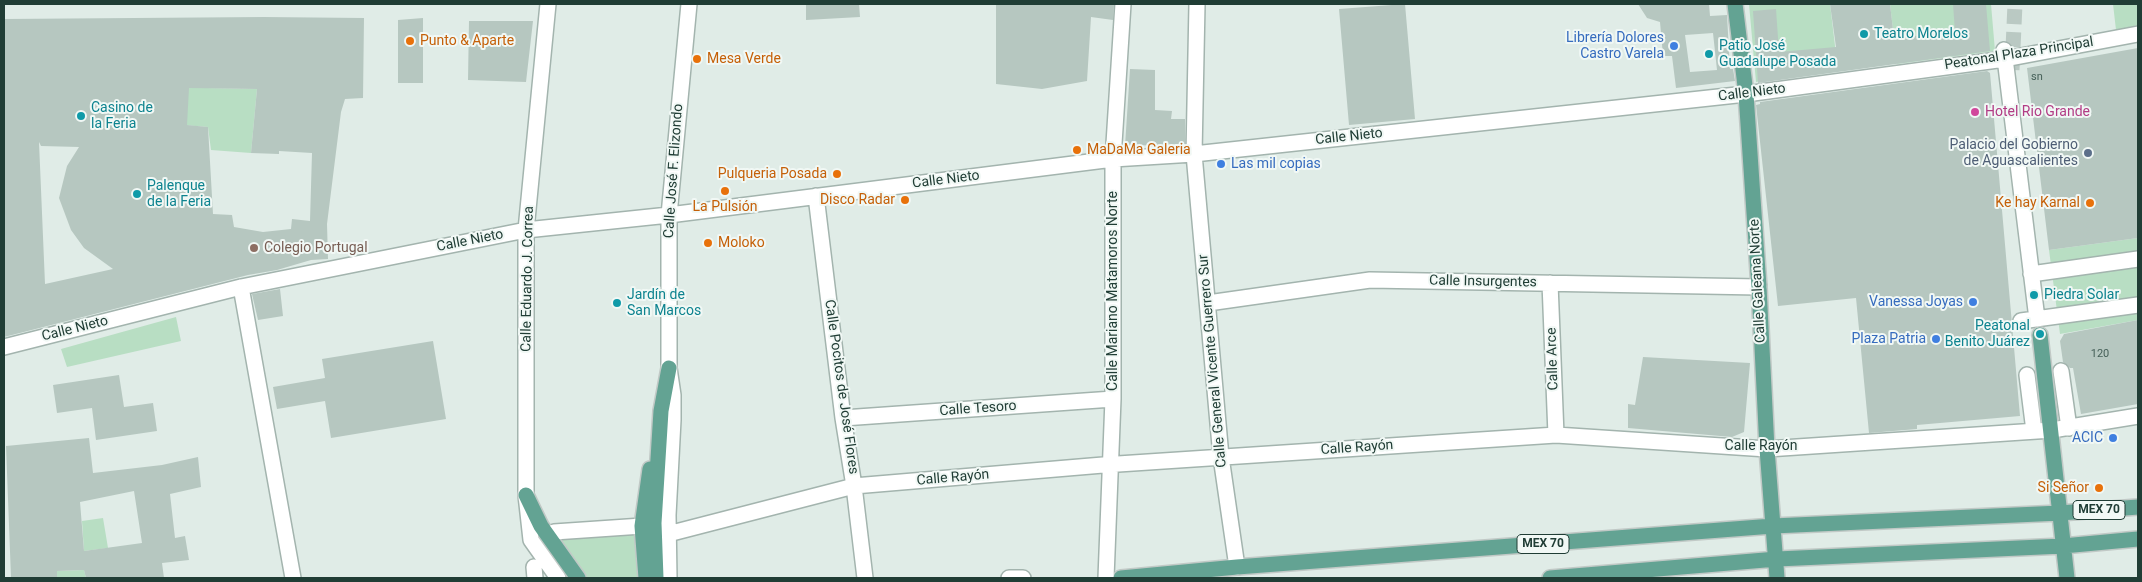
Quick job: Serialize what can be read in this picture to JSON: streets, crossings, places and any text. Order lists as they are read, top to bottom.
{
  "streets": {
    "main road": ["Calle José F. Elizondo", "Calle Galeana Norte", "MEX 70"],
    "street": [
      "Peatonal Plaza Principal",
      "Calle Nieto",
      "Calle Eduardo J. Correa",
      "Calle Insurgentes",
      "Calle Mariano Matamoros Norte",
      "Calle Arce",
      "Calle General Vicente Guerrero Sur",
      "Calle Pocitos de José Flores",
      "Calle Tesoro",
      "Calle Rayón"
    ]
  },
  "crossings": [
    ["Peatonal Plaza Principal", "Calle Nieto"],
    ["Calle Nieto", "Calle José F. Elizondo"],
    ["Calle Nieto", "Calle Eduardo J. Correa"],
    ["Calle Nieto", "Calle Galeana Norte"],
    ["Calle Nieto", "Calle Mariano Matamoros Norte"],
    ["Calle Nieto", "Calle General Vicente Guerrero Sur"],
    ["Calle Nieto", "Calle Pocitos de José Flores"],
    ["Calle Galeana Norte", "Calle Insurgentes"],
    ["Calle Galeana Norte", "Calle Rayón"],
    ["Calle Galeana Norte", "MEX 70"],
    ["Calle Insurgentes", "Calle Arce"],
    ["Calle Insurgentes", "Calle General Vicente Guerrero Sur"],
    ["Calle Mariano Matamoros Norte", "Calle Tesoro"],
    ["Calle Mariano Matamoros Norte", "Calle Rayón"],
    ["Calle Arce", "Calle Rayón"],
    ["Calle General Vicente Guerrero Sur", "Calle Rayón"],
    ["Calle General Vicente Guerrero Sur", "MEX 70"],
    ["Calle Pocitos de José Flores", "Calle Tesoro"],
    ["Calle Pocitos de José Flores", "Calle Rayón"]
  ],
  "places": [
    "Teatro Morelos",
    "Punto & Aparte",
    "Librería Dolores Castro Varela",
    "Patio José Guadalupe Posada",
    "Mesa Verde",
    "Hotel Rio Grande",
    "Casino de la Feria",
    "MaDaMa Galeria",
    "Palacio del Gobierno de Aguascalientes",
    "Las mil copias",
    "Pulqueria Posada",
    "La Pulsión",
    "Palenque de la Feria",
    "Disco Radar",
    "Ke hay Karnal",
    "Moloko",
    "Colegio Portugal",
    "Piedra Solar",
    "Vanessa Joyas",
    "Jardín de San Marcos",
    "Peatonal Benito Juárez",
    "Plaza Patria",
    "ACIC",
    "Si Señor"
  ],
  "house_numbers": ["sn", "120"]
}
